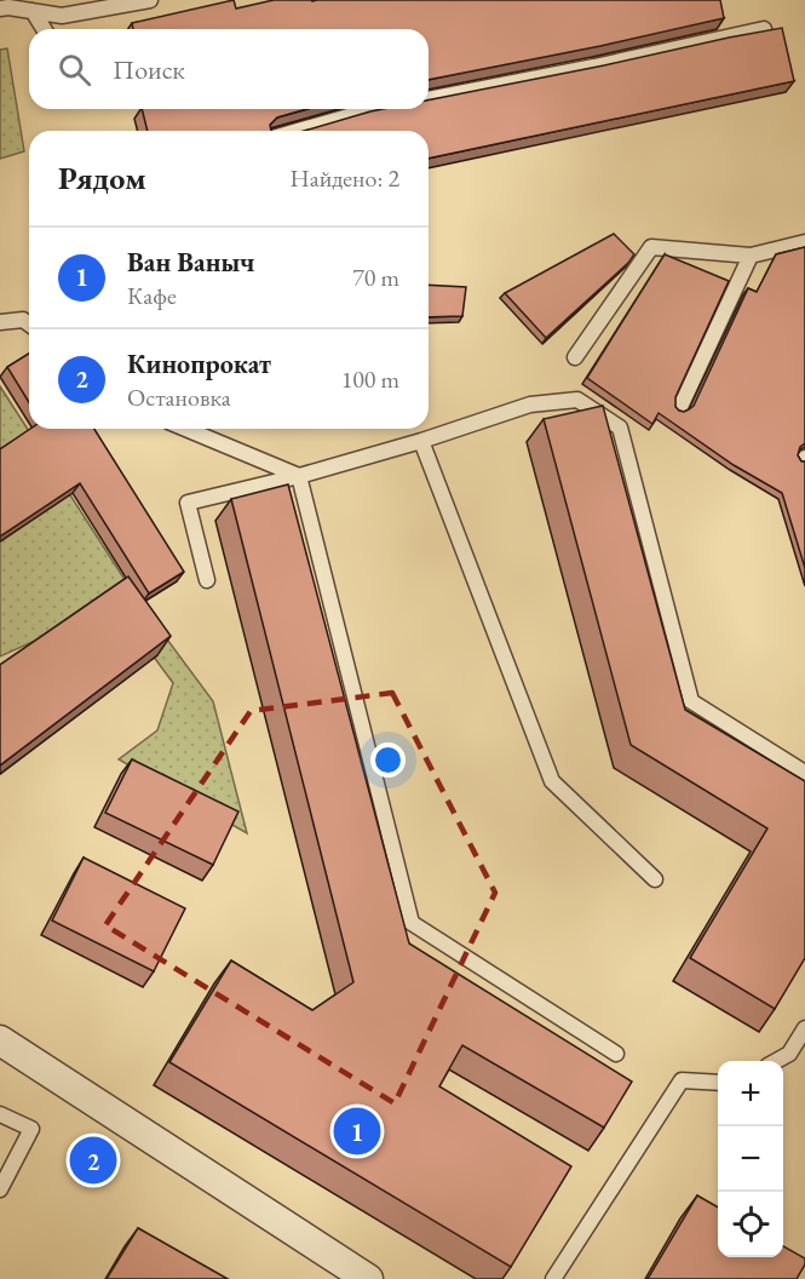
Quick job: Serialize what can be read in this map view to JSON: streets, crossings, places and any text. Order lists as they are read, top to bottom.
{
  "page": {
    "search": "Поиск",
    "heading": ["Рядом", "Найдено: 2"],
    "list": [
      {
        "mark": "1",
        "name": "Ван Ваныч",
        "note": "Кафе",
        "value": "70 m"
      },
      {
        "mark": "2",
        "name": "Кинопрокат",
        "note": "Остановка",
        "value": "100 m"
      }
    ],
    "map_buttons": ["+", "−"],
    "pins": ["1", "2"]
  }
}
